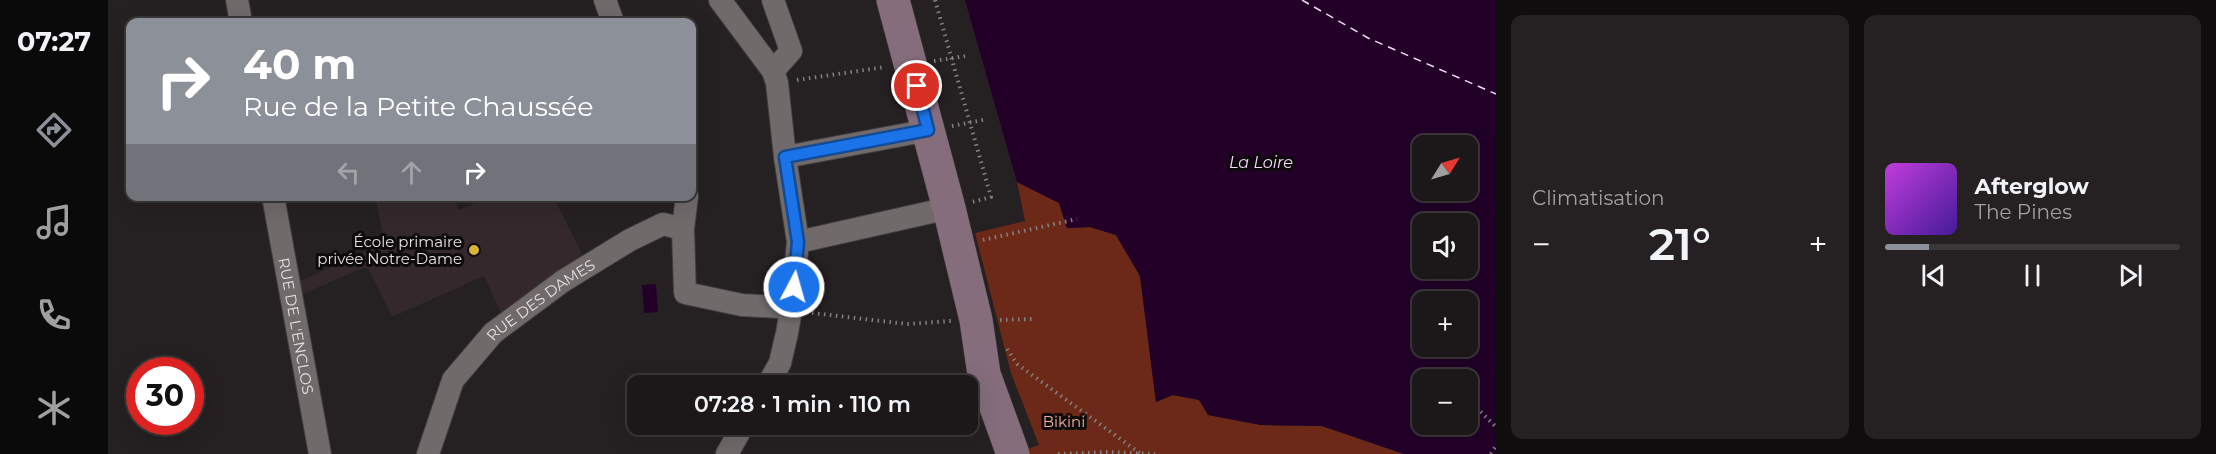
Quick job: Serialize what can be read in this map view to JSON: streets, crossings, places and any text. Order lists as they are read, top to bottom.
{
  "streets": {
    "street": ["RUE DES DAMES", "RUE DE L'ENCLOS"]
  },
  "water": ["La Loire"],
  "parks": ["Bikini"],
  "places": ["École primaire privée Notre-Dame"],
  "north": "top right",
  "page": {
    "tabs": "07:27",
    "tile": "Climatisation",
    "turn": ["40 m", "Rue de la Petite Chaussée"],
    "map_buttons": ["+", "−"],
    "song": ["Afterglow", "The Pines"],
    "heat": ["−", "21°", "+"],
    "limit": "30",
    "trip": "07:28 · 1 min · 110 m"
  }
}
